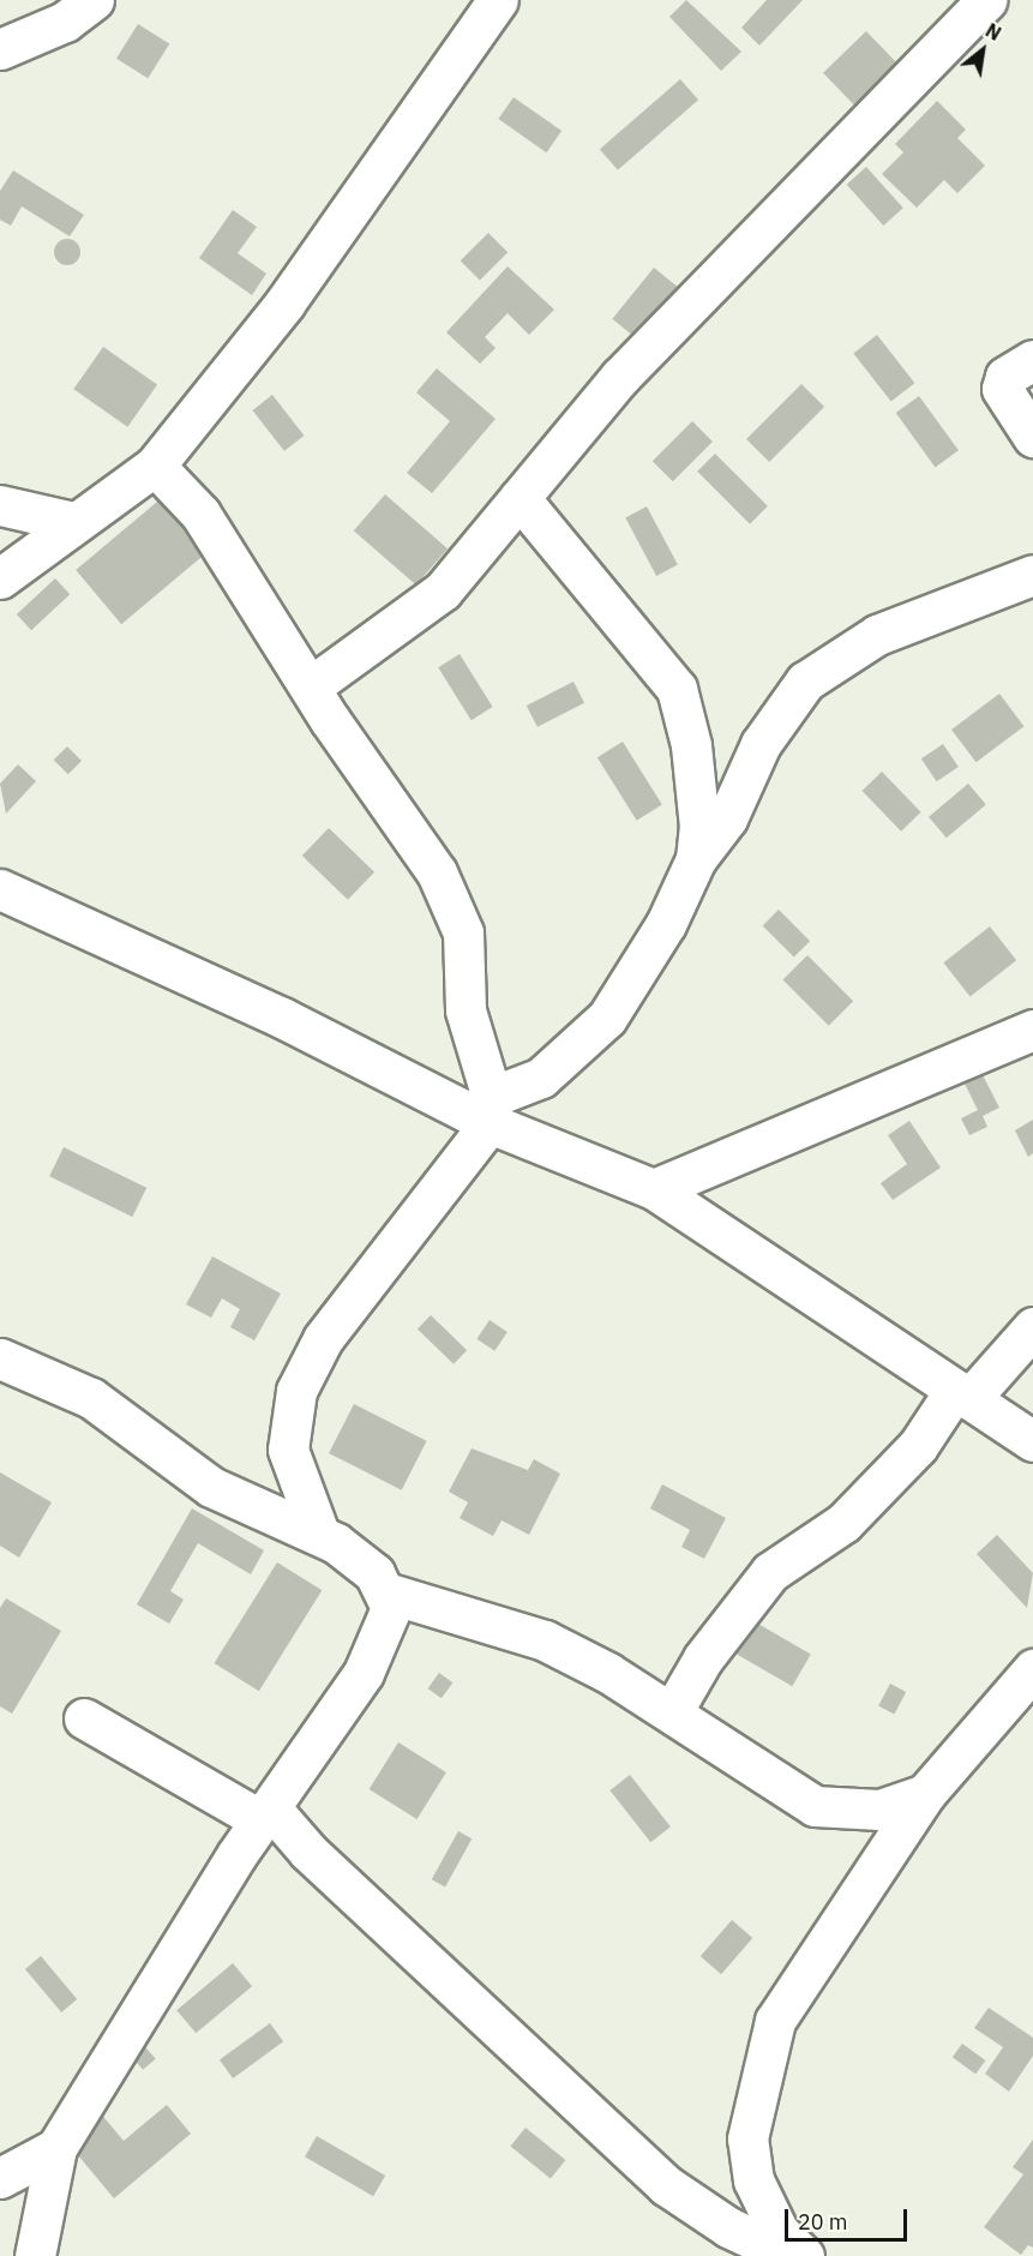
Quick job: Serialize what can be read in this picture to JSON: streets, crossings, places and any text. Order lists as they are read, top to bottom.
{
  "scale_bar": "20 m",
  "north": "top right"
}
